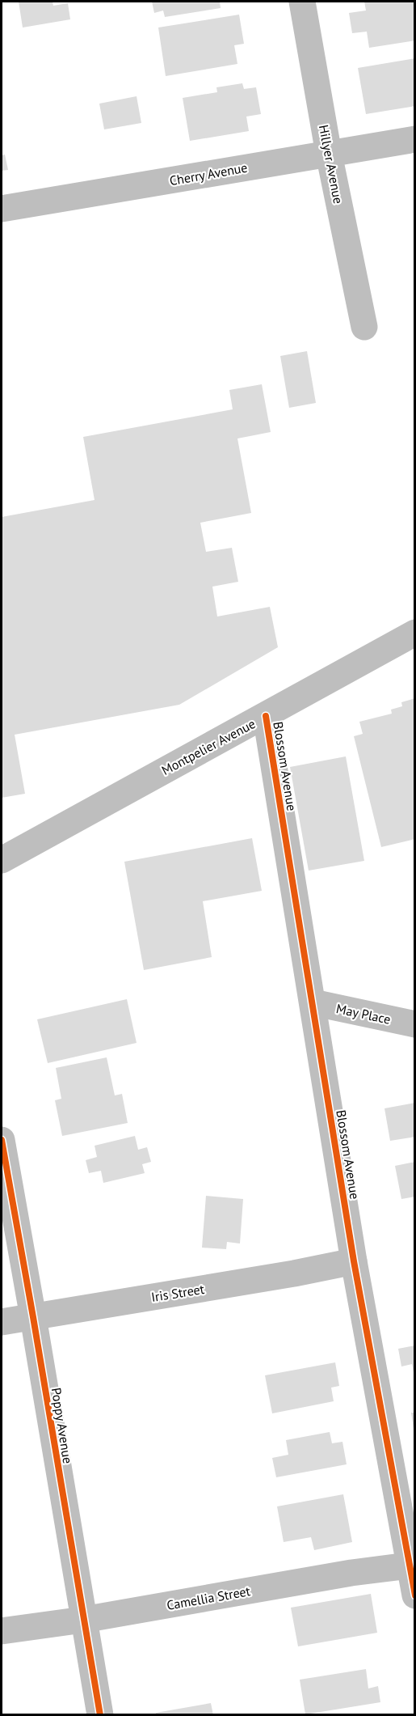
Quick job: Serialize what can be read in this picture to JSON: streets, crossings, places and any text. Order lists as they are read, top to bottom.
{
  "streets": {
    "street": [
      "Hillyer Avenue",
      "Cherry Avenue",
      "Montpelier Avenue",
      "Blossom Avenue",
      "May Place",
      "Iris Street",
      "Poppy Avenue",
      "Camellia Street"
    ]
  },
  "crossings": [
    ["Hillyer Avenue", "Cherry Avenue"],
    ["Montpelier Avenue", "Blossom Avenue"],
    ["Blossom Avenue", "May Place"],
    ["Blossom Avenue", "Iris Street"],
    ["Blossom Avenue", "Camellia Street"],
    ["Iris Street", "Poppy Avenue"],
    ["Poppy Avenue", "Camellia Street"]
  ]
}
